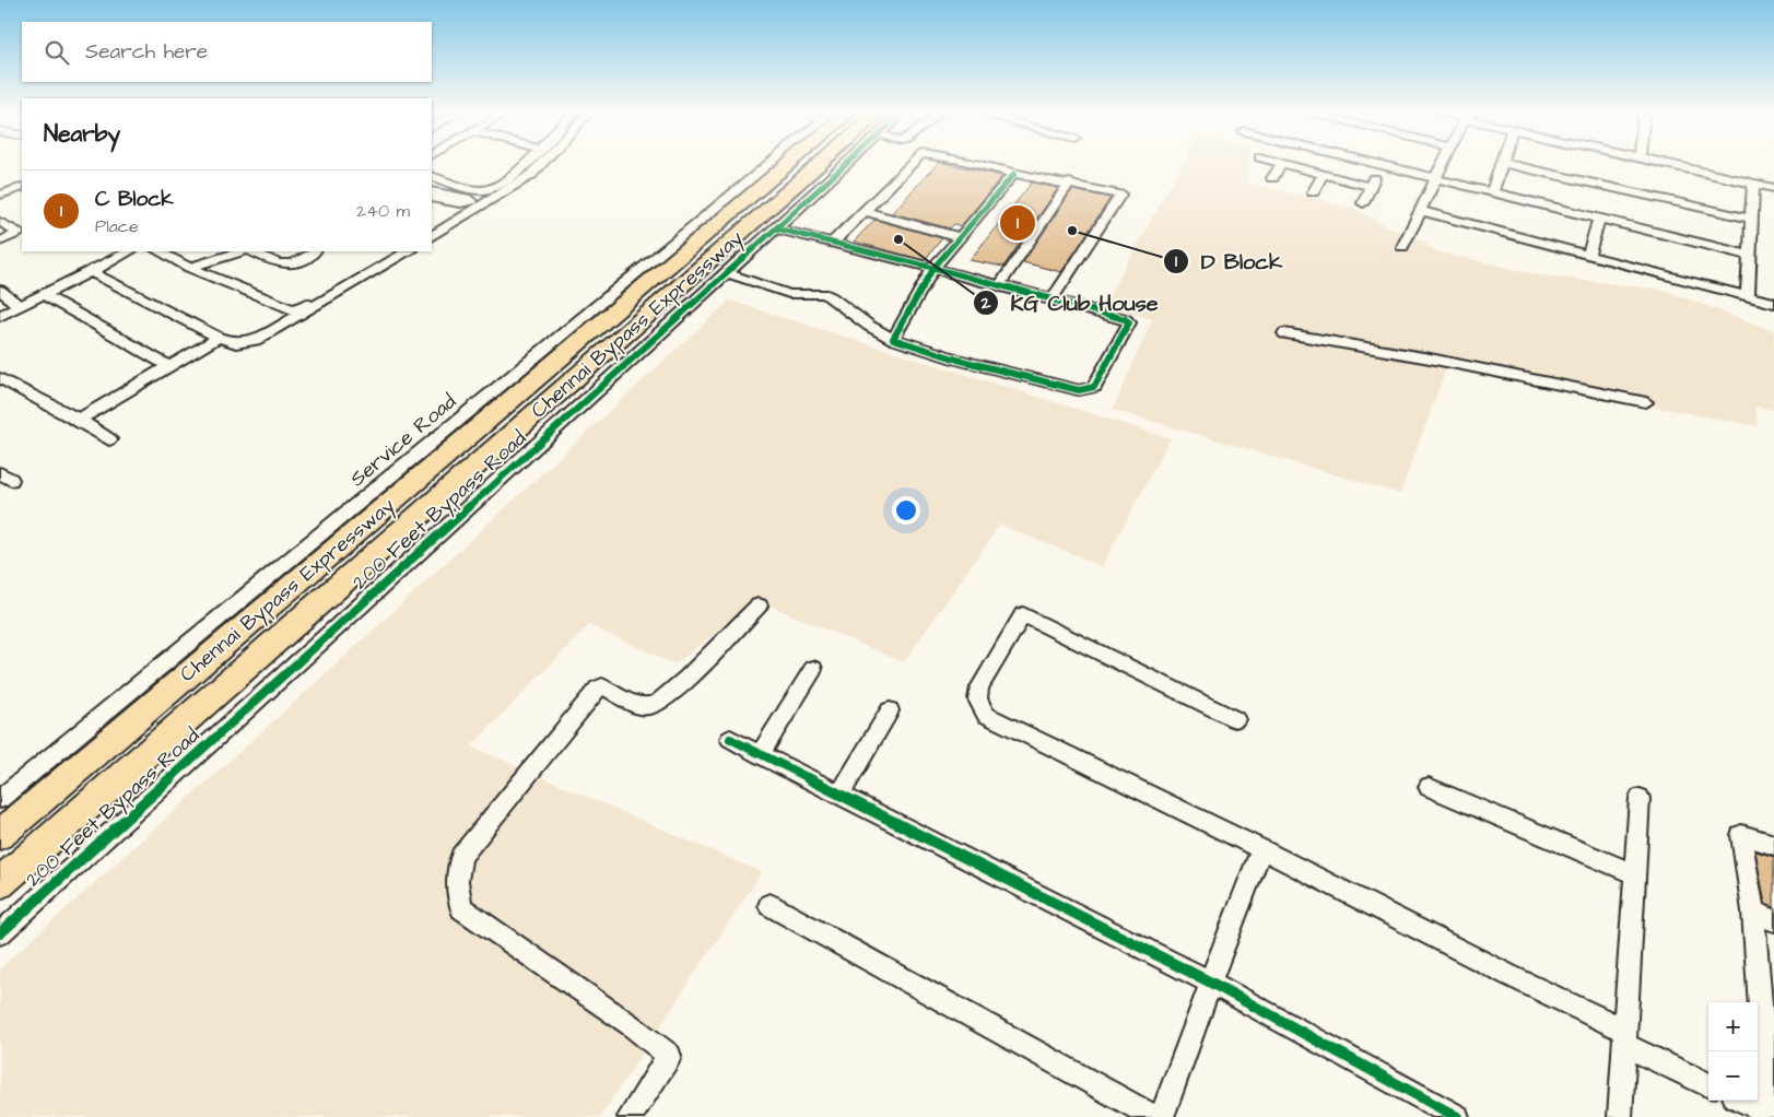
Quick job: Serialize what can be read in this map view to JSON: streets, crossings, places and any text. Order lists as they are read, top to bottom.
{
  "streets": {
    "highway": ["Chennai Bypass Expressway"],
    "street": ["Service Road", "200 Feet Bypass Road"]
  },
  "places": ["D Block", "KG Club House"],
  "page": {
    "search": "Search here",
    "heading": "Nearby",
    "list": [
      {
        "mark": "1",
        "name": "C Block",
        "note": "Place",
        "value": "240 m"
      }
    ],
    "pins": "1",
    "map_buttons": ["+", "−"]
  }
}
